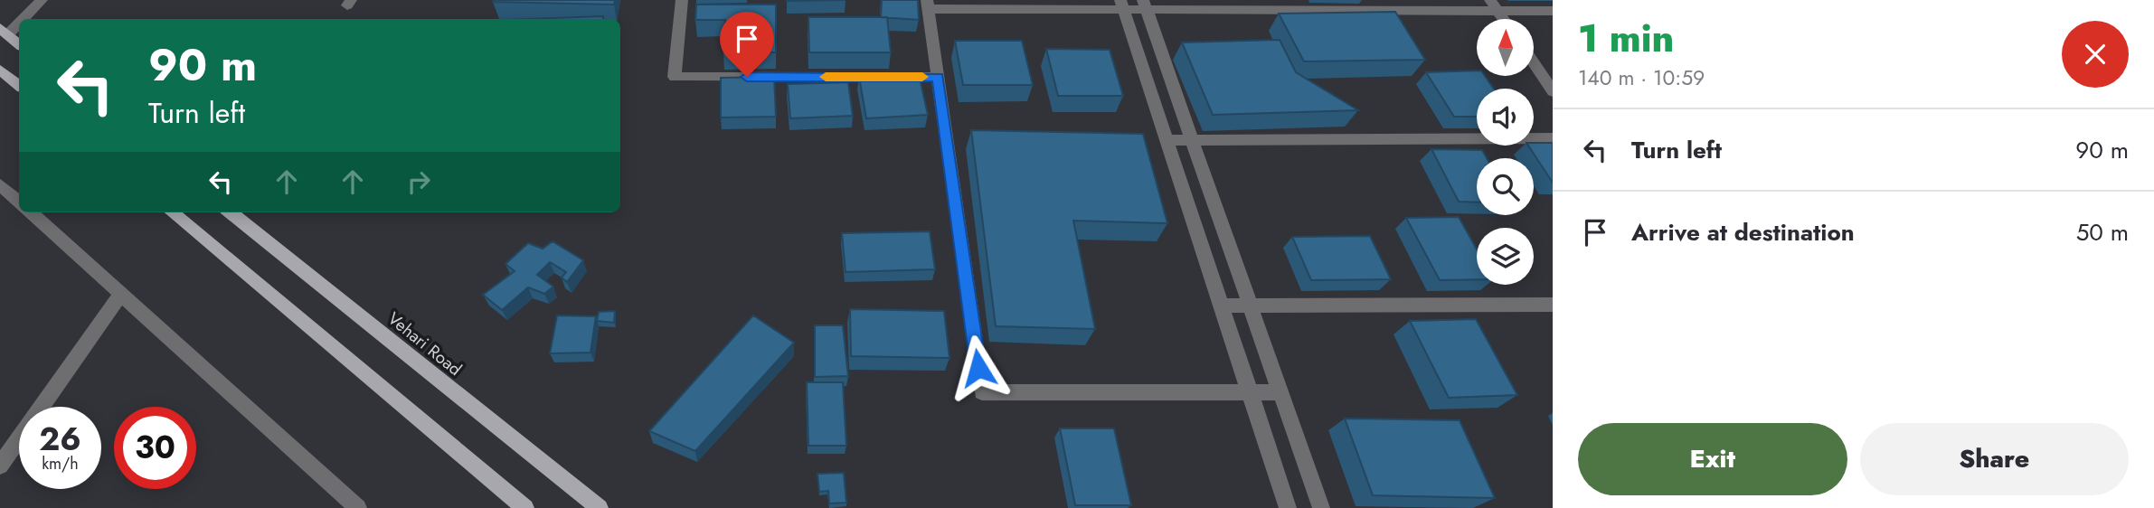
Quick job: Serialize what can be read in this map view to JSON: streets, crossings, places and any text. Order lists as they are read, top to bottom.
{
  "streets": {
    "main road": ["Vehari Road"]
  },
  "north": "top",
  "page": {
    "heading": ["1 min", "140 m · 10:59"],
    "turn": ["90 m", "Turn left"],
    "list": [
      {
        "name": "Turn left",
        "value": "90 m"
      },
      {
        "name": "Arrive at destination",
        "value": "50 m"
      }
    ],
    "speed": "26 km/h",
    "limit": "30",
    "buttons": ["Exit", "Share"]
  }
}
